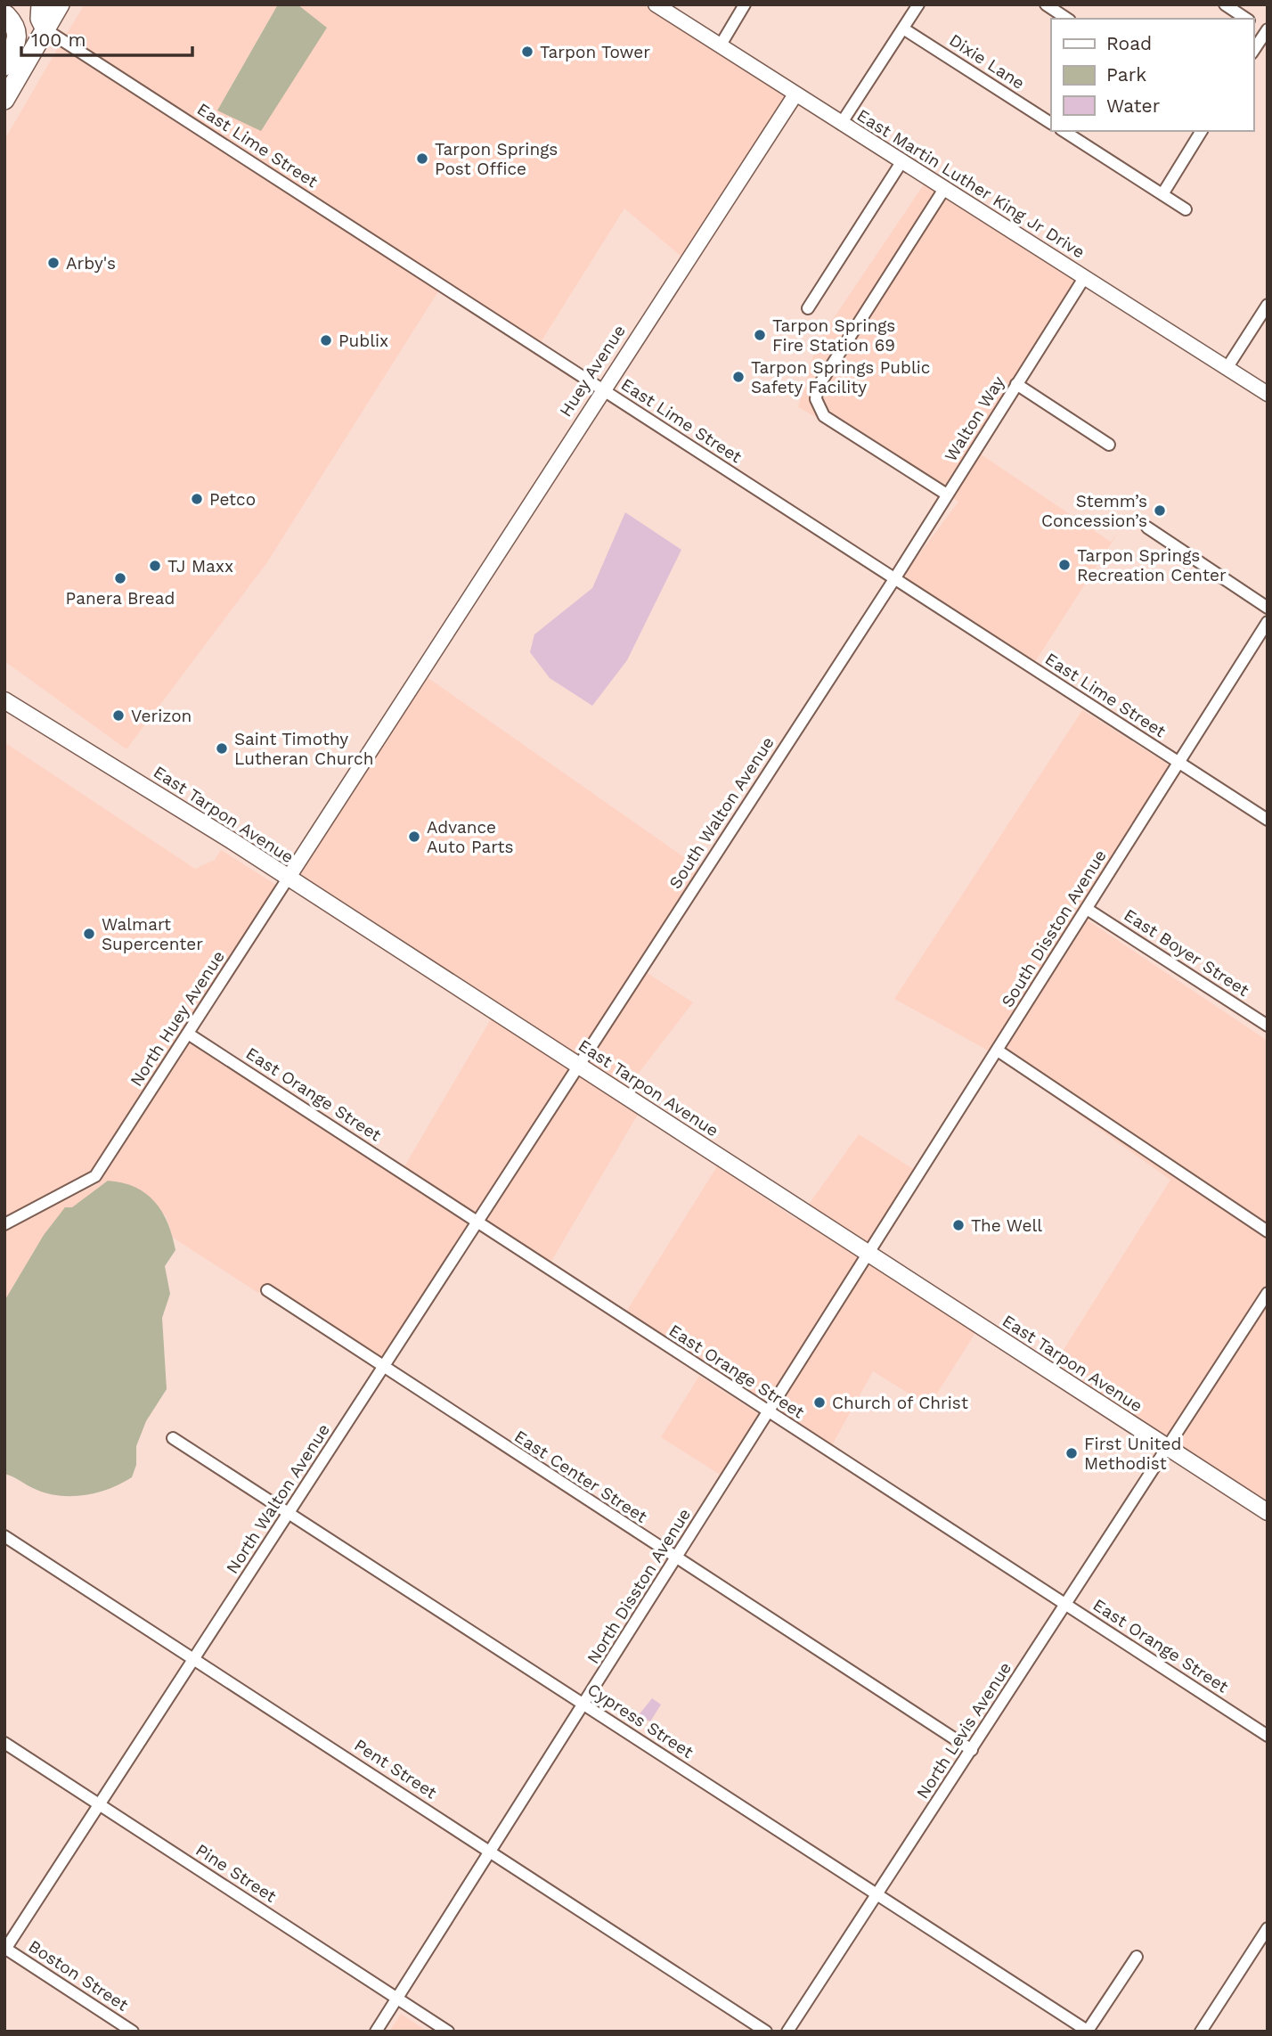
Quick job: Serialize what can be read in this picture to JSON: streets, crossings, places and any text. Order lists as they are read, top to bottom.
{
  "streets": {
    "main road": ["East Tarpon Avenue"],
    "street": [
      "Dixie Lane",
      "East Lime Street",
      "East Martin Luther King Jr Drive",
      "Huey Avenue",
      "Walton Way",
      "South Walton Avenue",
      "South Disston Avenue",
      "East Boyer Street",
      "North Huey Avenue",
      "East Orange Street",
      "East Center Street",
      "North Walton Avenue",
      "North Disston Avenue",
      "Cypress Street",
      "North Levis Avenue",
      "Pent Street",
      "Pine Street",
      "Boston Street"
    ]
  },
  "crossings": [
    ["East Lime Street", "Huey Avenue"],
    ["East Lime Street", "Walton Way"],
    ["East Lime Street", "South Walton Avenue"],
    ["East Lime Street", "South Disston Avenue"],
    ["East Martin Luther King Jr Drive", "Huey Avenue"],
    ["East Martin Luther King Jr Drive", "Walton Way"],
    ["Huey Avenue", "East Tarpon Avenue"],
    ["Huey Avenue", "North Huey Avenue"],
    ["Walton Way", "South Walton Avenue"],
    ["South Walton Avenue", "East Tarpon Avenue"],
    ["South Walton Avenue", "North Walton Avenue"],
    ["East Tarpon Avenue", "South Disston Avenue"],
    ["East Tarpon Avenue", "North Huey Avenue"],
    ["East Tarpon Avenue", "North Walton Avenue"],
    ["East Tarpon Avenue", "North Disston Avenue"],
    ["East Tarpon Avenue", "North Levis Avenue"],
    ["South Disston Avenue", "East Boyer Street"],
    ["South Disston Avenue", "North Disston Avenue"],
    ["North Huey Avenue", "East Orange Street"],
    ["East Orange Street", "North Walton Avenue"],
    ["East Orange Street", "North Disston Avenue"],
    ["East Orange Street", "North Levis Avenue"],
    ["East Center Street", "North Walton Avenue"],
    ["East Center Street", "North Disston Avenue"],
    ["East Center Street", "North Levis Avenue"],
    ["North Walton Avenue", "Cypress Street"],
    ["North Walton Avenue", "Pent Street"],
    ["North Walton Avenue", "Pine Street"],
    ["North Walton Avenue", "Boston Street"],
    ["North Disston Avenue", "Cypress Street"],
    ["North Disston Avenue", "Pent Street"],
    ["North Disston Avenue", "Pine Street"],
    ["Cypress Street", "North Levis Avenue"]
  ],
  "places": [
    "Tarpon Tower",
    "Tarpon Springs Post Office",
    "Arby's",
    "Tarpon Springs Fire Station 69",
    "Publix",
    "Tarpon Springs Public Safety Facility",
    "Petco",
    "Stemm’s Concession’s",
    "Tarpon Springs Recreation Center",
    "TJ Maxx",
    "Panera Bread",
    "Verizon",
    "Saint Timothy Lutheran Church",
    "Advance Auto Parts",
    "Walmart Supercenter",
    "The Well",
    "Church of Christ",
    "First United Methodist"
  ],
  "legend": ["Road", "Park", "Water"],
  "scale_bar": "100 m"
}
